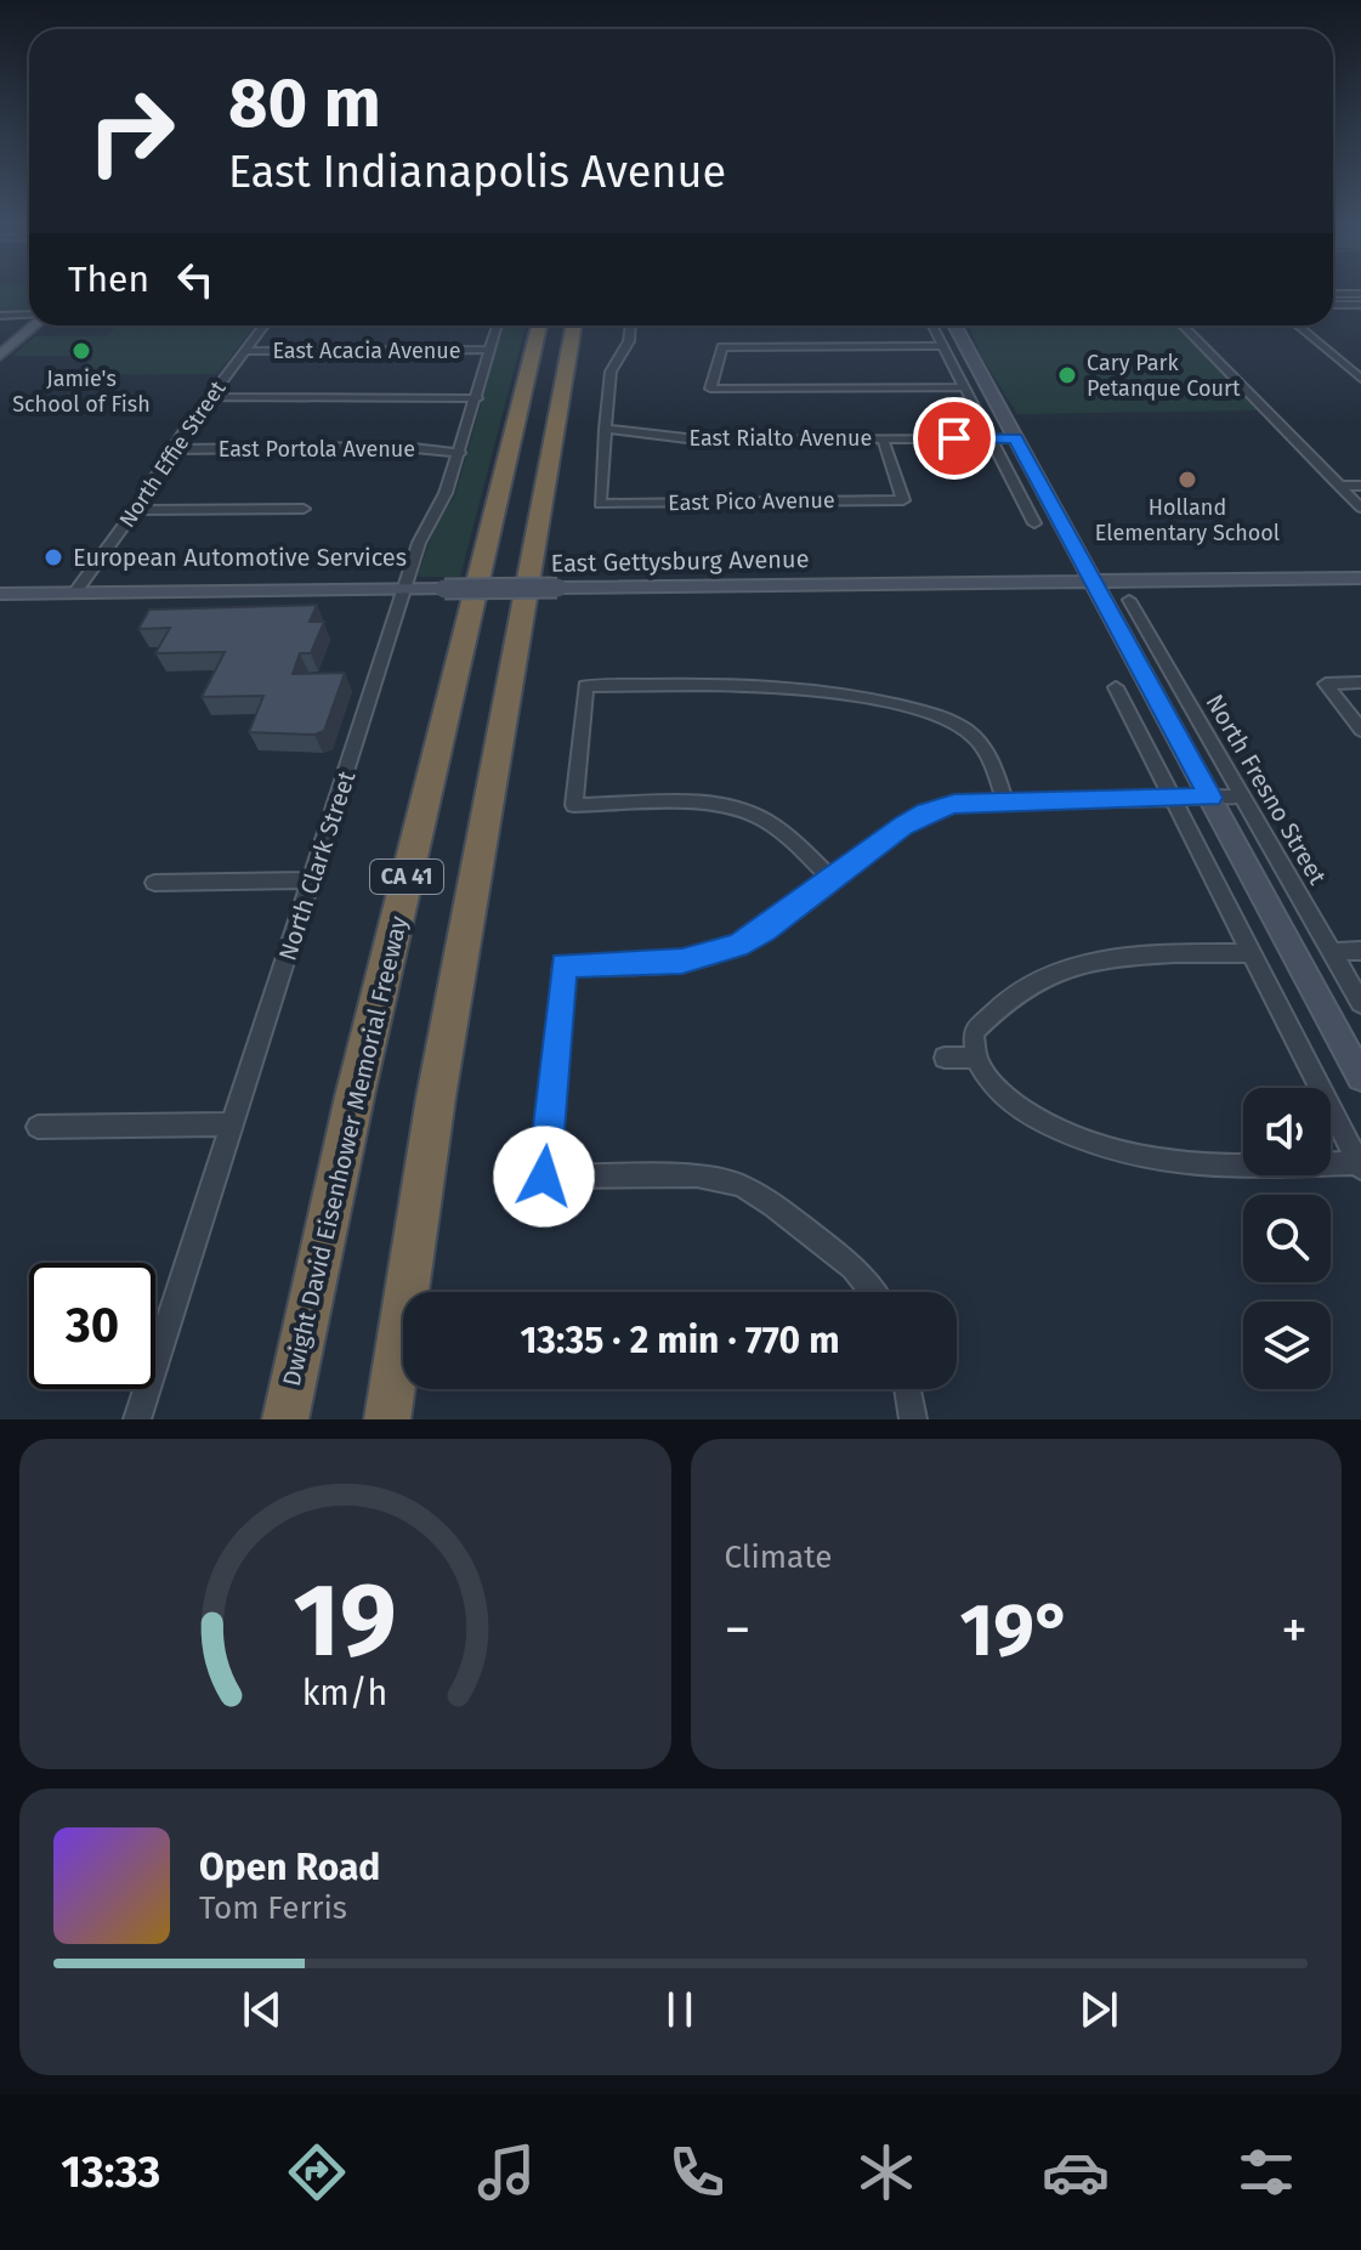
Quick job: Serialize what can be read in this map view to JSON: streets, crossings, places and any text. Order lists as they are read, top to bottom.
{
  "streets": {
    "highway": ["CA 41", "Dwight David Eisenhower Memorial Freeway"],
    "street": [
      "East Acacia Avenue",
      "East Rialto Avenue",
      "East Portola Avenue",
      "North Effie Street",
      "East Pico Avenue",
      "East Gettysburg Avenue",
      "North Fresno Street",
      "North Clark Street"
    ]
  },
  "crossings": [
    ["East Acacia Avenue", "North Effie Street"],
    ["East Acacia Avenue", "North Clark Street"],
    ["East Rialto Avenue", "East Pico Avenue"],
    ["East Rialto Avenue", "North Fresno Street"],
    ["East Portola Avenue", "North Effie Street"],
    ["East Portola Avenue", "North Clark Street"],
    ["North Effie Street", "East Gettysburg Avenue"],
    ["East Gettysburg Avenue", "North Fresno Street"],
    ["East Gettysburg Avenue", "North Clark Street"]
  ],
  "places": [
    "Jamie's School of Fish",
    "Cary Park Petanque Court",
    "Holland Elementary School",
    "European Automotive Services"
  ],
  "page": {
    "turn": ["80 m", "East Indianapolis Avenue"],
    "then": "Then",
    "limit": "30",
    "trip": "13:35 · 2 min · 770 m",
    "tile": "Climate",
    "heat": ["−", "19°", "+"],
    "song": ["Open Road", "Tom Ferris"],
    "tabs": "13:33",
    "gauge": ["19", "km/h"]
  }
}
